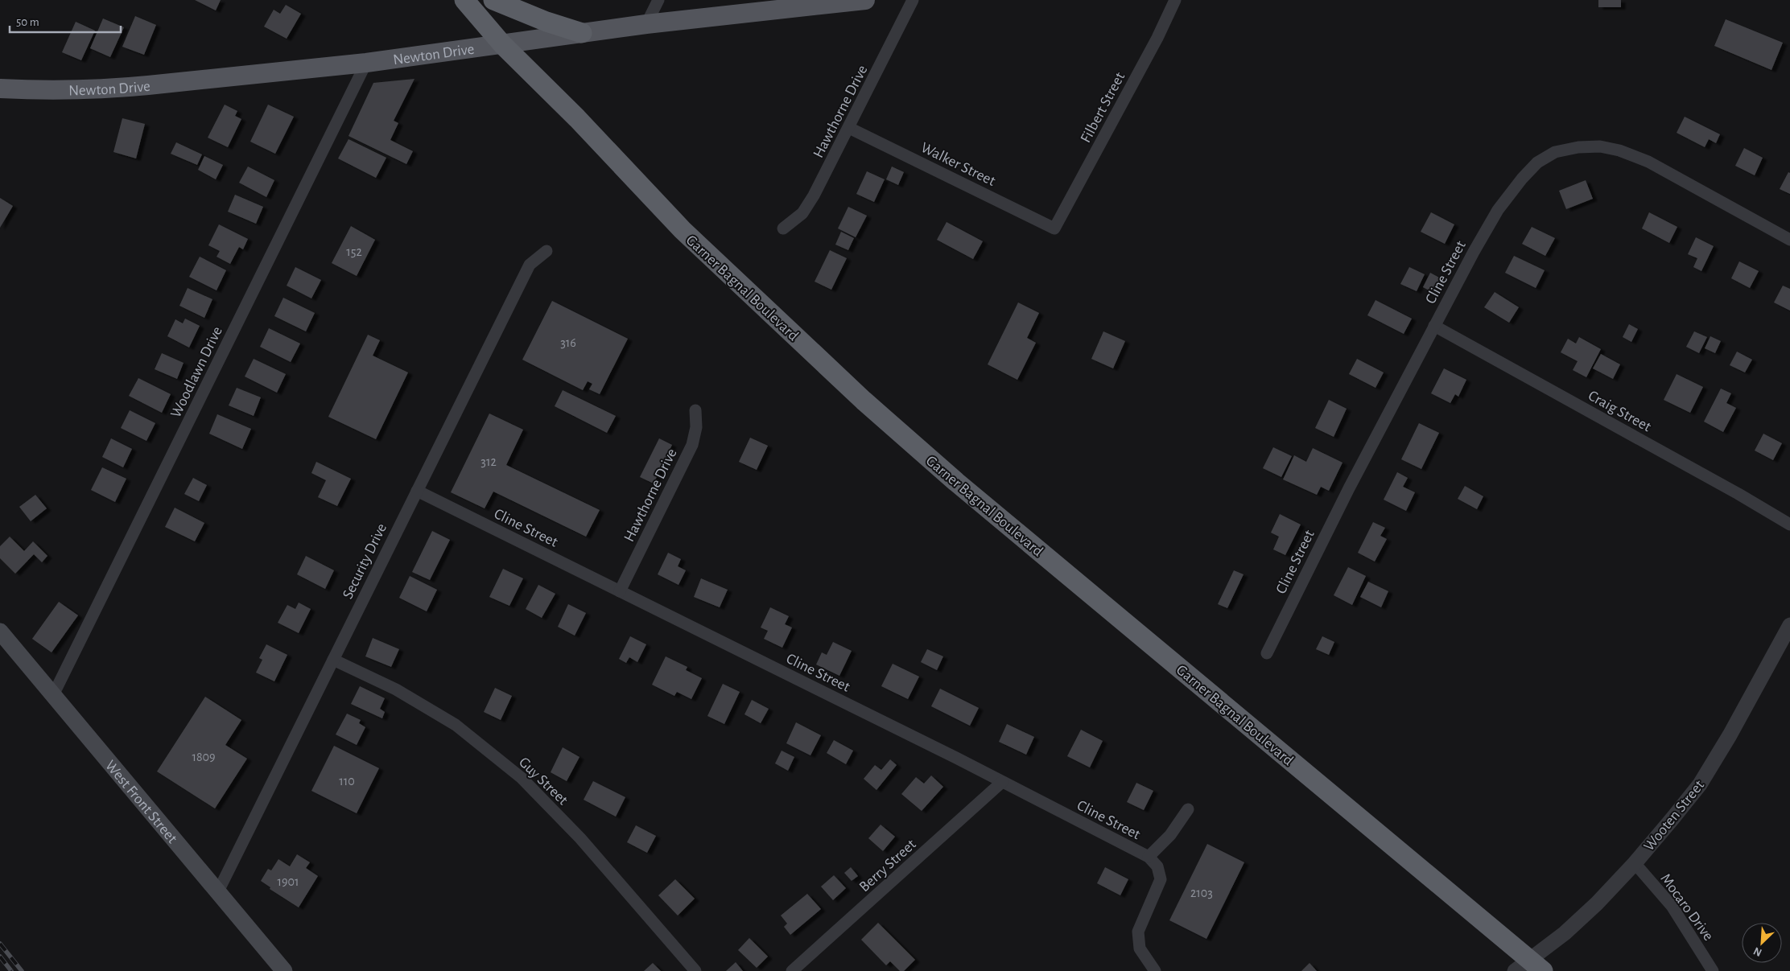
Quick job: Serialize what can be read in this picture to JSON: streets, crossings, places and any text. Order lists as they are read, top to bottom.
{
  "streets": {
    "highway": ["Garner Bagnal Boulevard"],
    "main road": ["Newton Drive", "West Front Street"],
    "street": [
      "Filbert Street",
      "Hawthorne Drive",
      "Walker Street",
      "Cline Street",
      "Woodlawn Drive",
      "Craig Street",
      "Security Drive",
      "Guy Street",
      "Wooten Street",
      "Berry Street",
      "Mocaro Drive"
    ]
  },
  "crossings": [
    ["Newton Drive", "Garner Bagnal Boulevard"],
    ["Newton Drive", "Woodlawn Drive"],
    ["Filbert Street", "Walker Street"],
    ["Hawthorne Drive", "Walker Street"],
    ["Hawthorne Drive", "Cline Street"],
    ["Cline Street", "Craig Street"],
    ["Cline Street", "Security Drive"],
    ["Cline Street", "Berry Street"],
    ["Garner Bagnal Boulevard", "Wooten Street"],
    ["Woodlawn Drive", "West Front Street"],
    ["Security Drive", "Guy Street"],
    ["Security Drive", "West Front Street"],
    ["Wooten Street", "Mocaro Drive"]
  ],
  "house_numbers": [
    "152",
    "316",
    "312",
    "1809",
    "110",
    "1901",
    "2103"
  ],
  "scale_bar": "50 m",
  "north": "bottom left"
}
